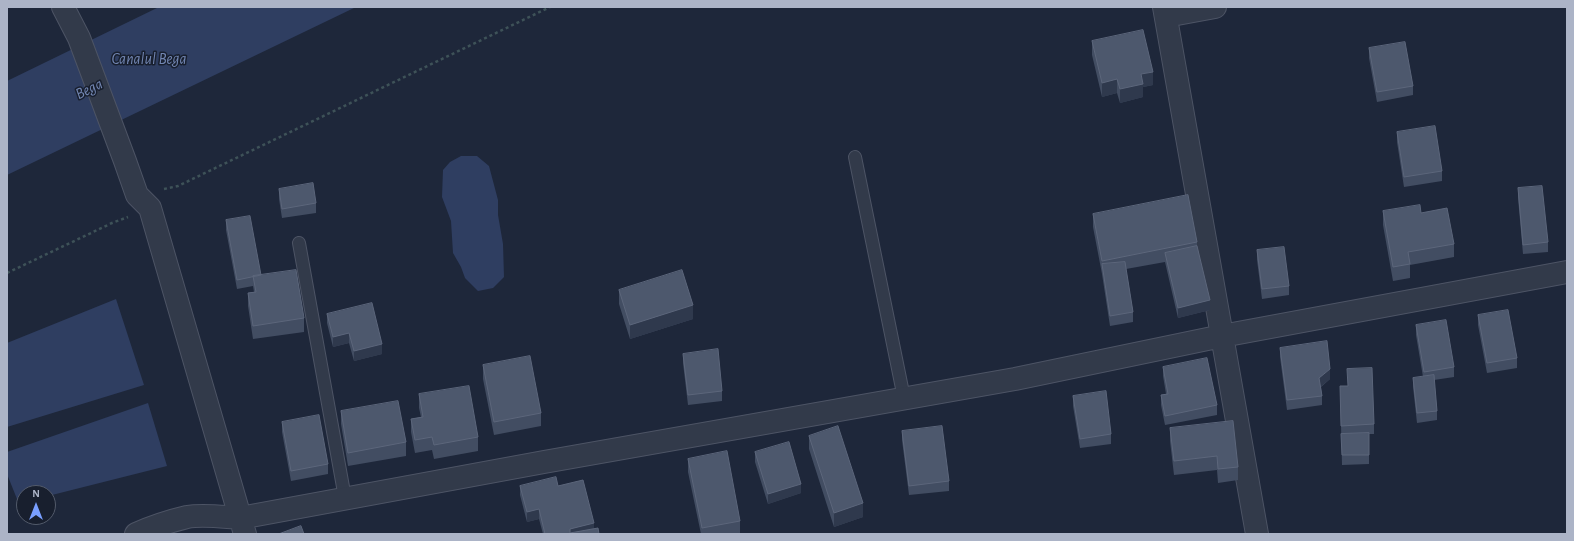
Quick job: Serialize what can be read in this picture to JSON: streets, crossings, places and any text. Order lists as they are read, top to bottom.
{
  "water": ["Canalul Bega", "Bega"],
  "north": "top"
}
